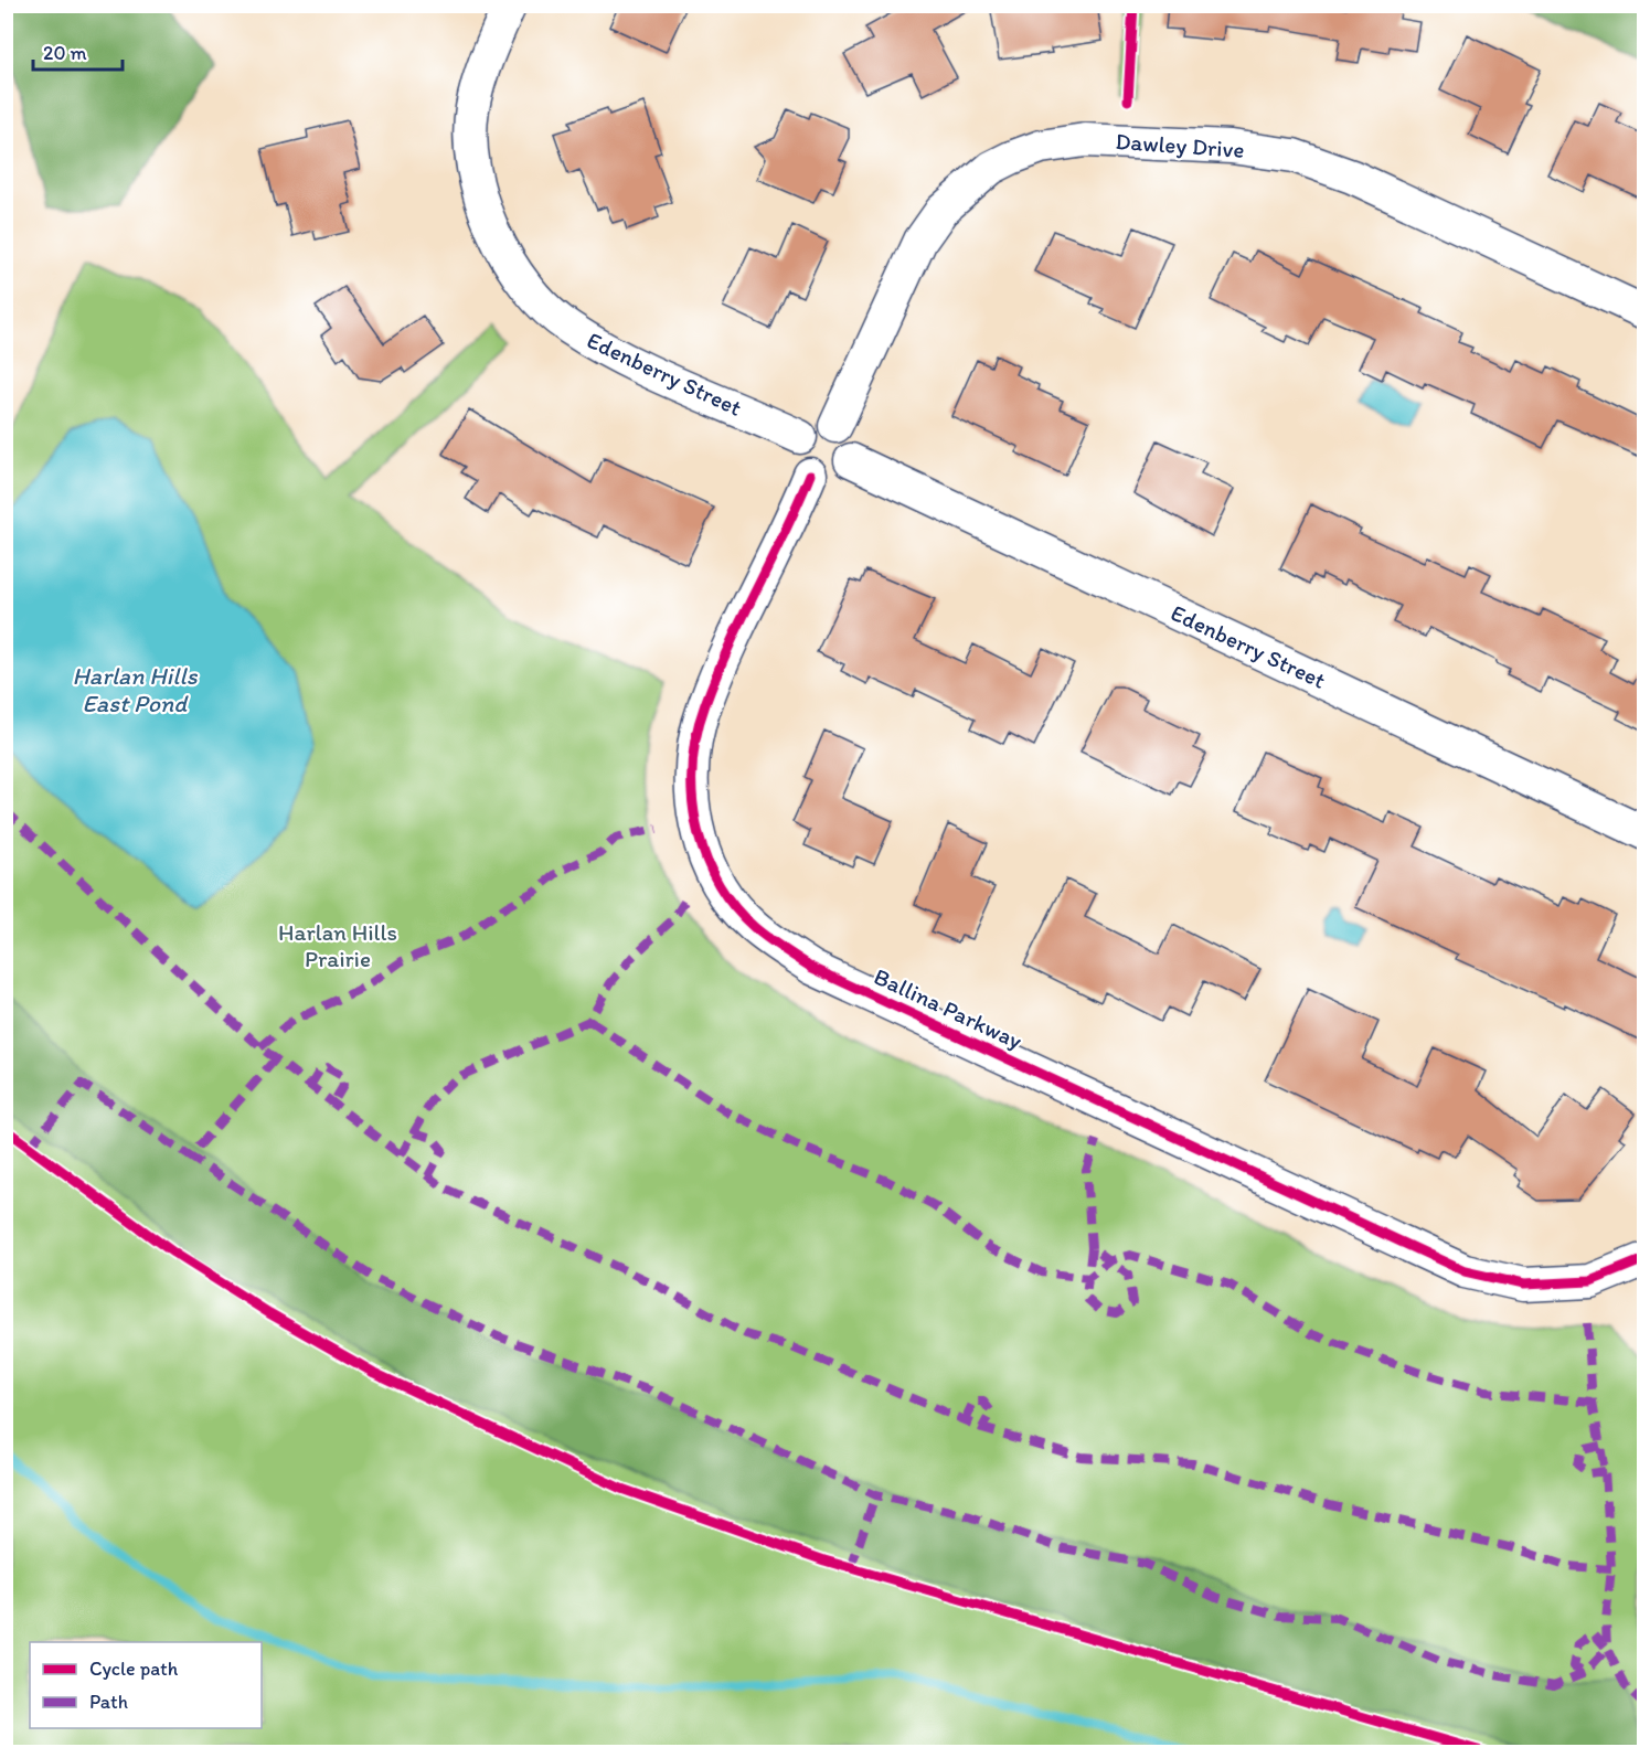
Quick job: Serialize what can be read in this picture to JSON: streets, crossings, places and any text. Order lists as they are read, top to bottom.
{
  "streets": {
    "street": ["Dawley Drive", "Edenberry Street", "Ballina Parkway"]
  },
  "crossings": [
    ["Dawley Drive", "Edenberry Street"],
    ["Dawley Drive", "Ballina Parkway"],
    ["Edenberry Street", "Ballina Parkway"]
  ],
  "water": ["Harlan Hills East Pond"],
  "parks": ["Harlan Hills Prairie"],
  "legend": ["Cycle path", "Path"],
  "scale_bar": "20 m"
}
